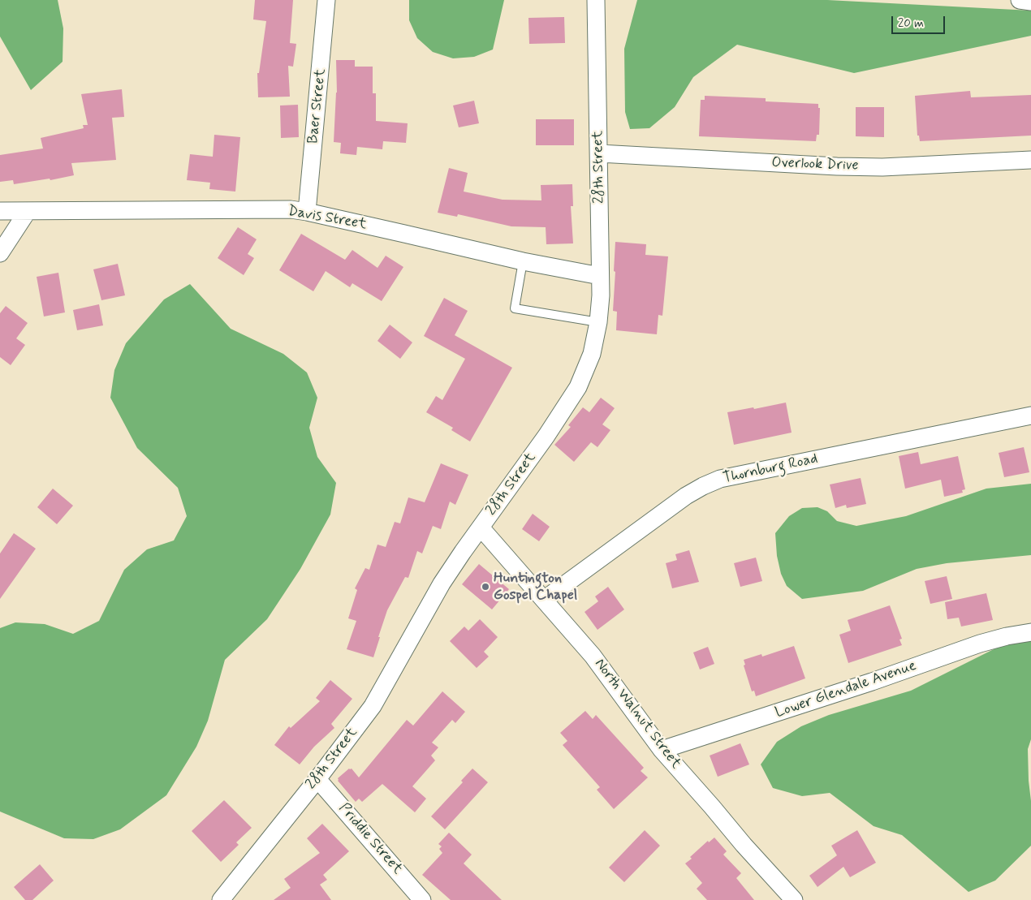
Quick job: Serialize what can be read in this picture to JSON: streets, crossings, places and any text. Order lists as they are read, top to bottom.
{
  "streets": {
    "street": [
      "Baer Street",
      "Overlook Drive",
      "28th Street",
      "Davis Street",
      "Thornburg Road",
      "Lower Glendale Avenue",
      "North Walnut Street",
      "Priddie Street"
    ]
  },
  "crossings": [
    ["Baer Street", "Davis Street"],
    ["Overlook Drive", "28th Street"],
    ["28th Street", "Davis Street"],
    ["28th Street", "North Walnut Street"],
    ["28th Street", "Priddie Street"],
    ["Thornburg Road", "North Walnut Street"],
    ["Lower Glendale Avenue", "North Walnut Street"]
  ],
  "places": ["Huntington Gospel Chapel"],
  "scale_bar": "20 m"
}
